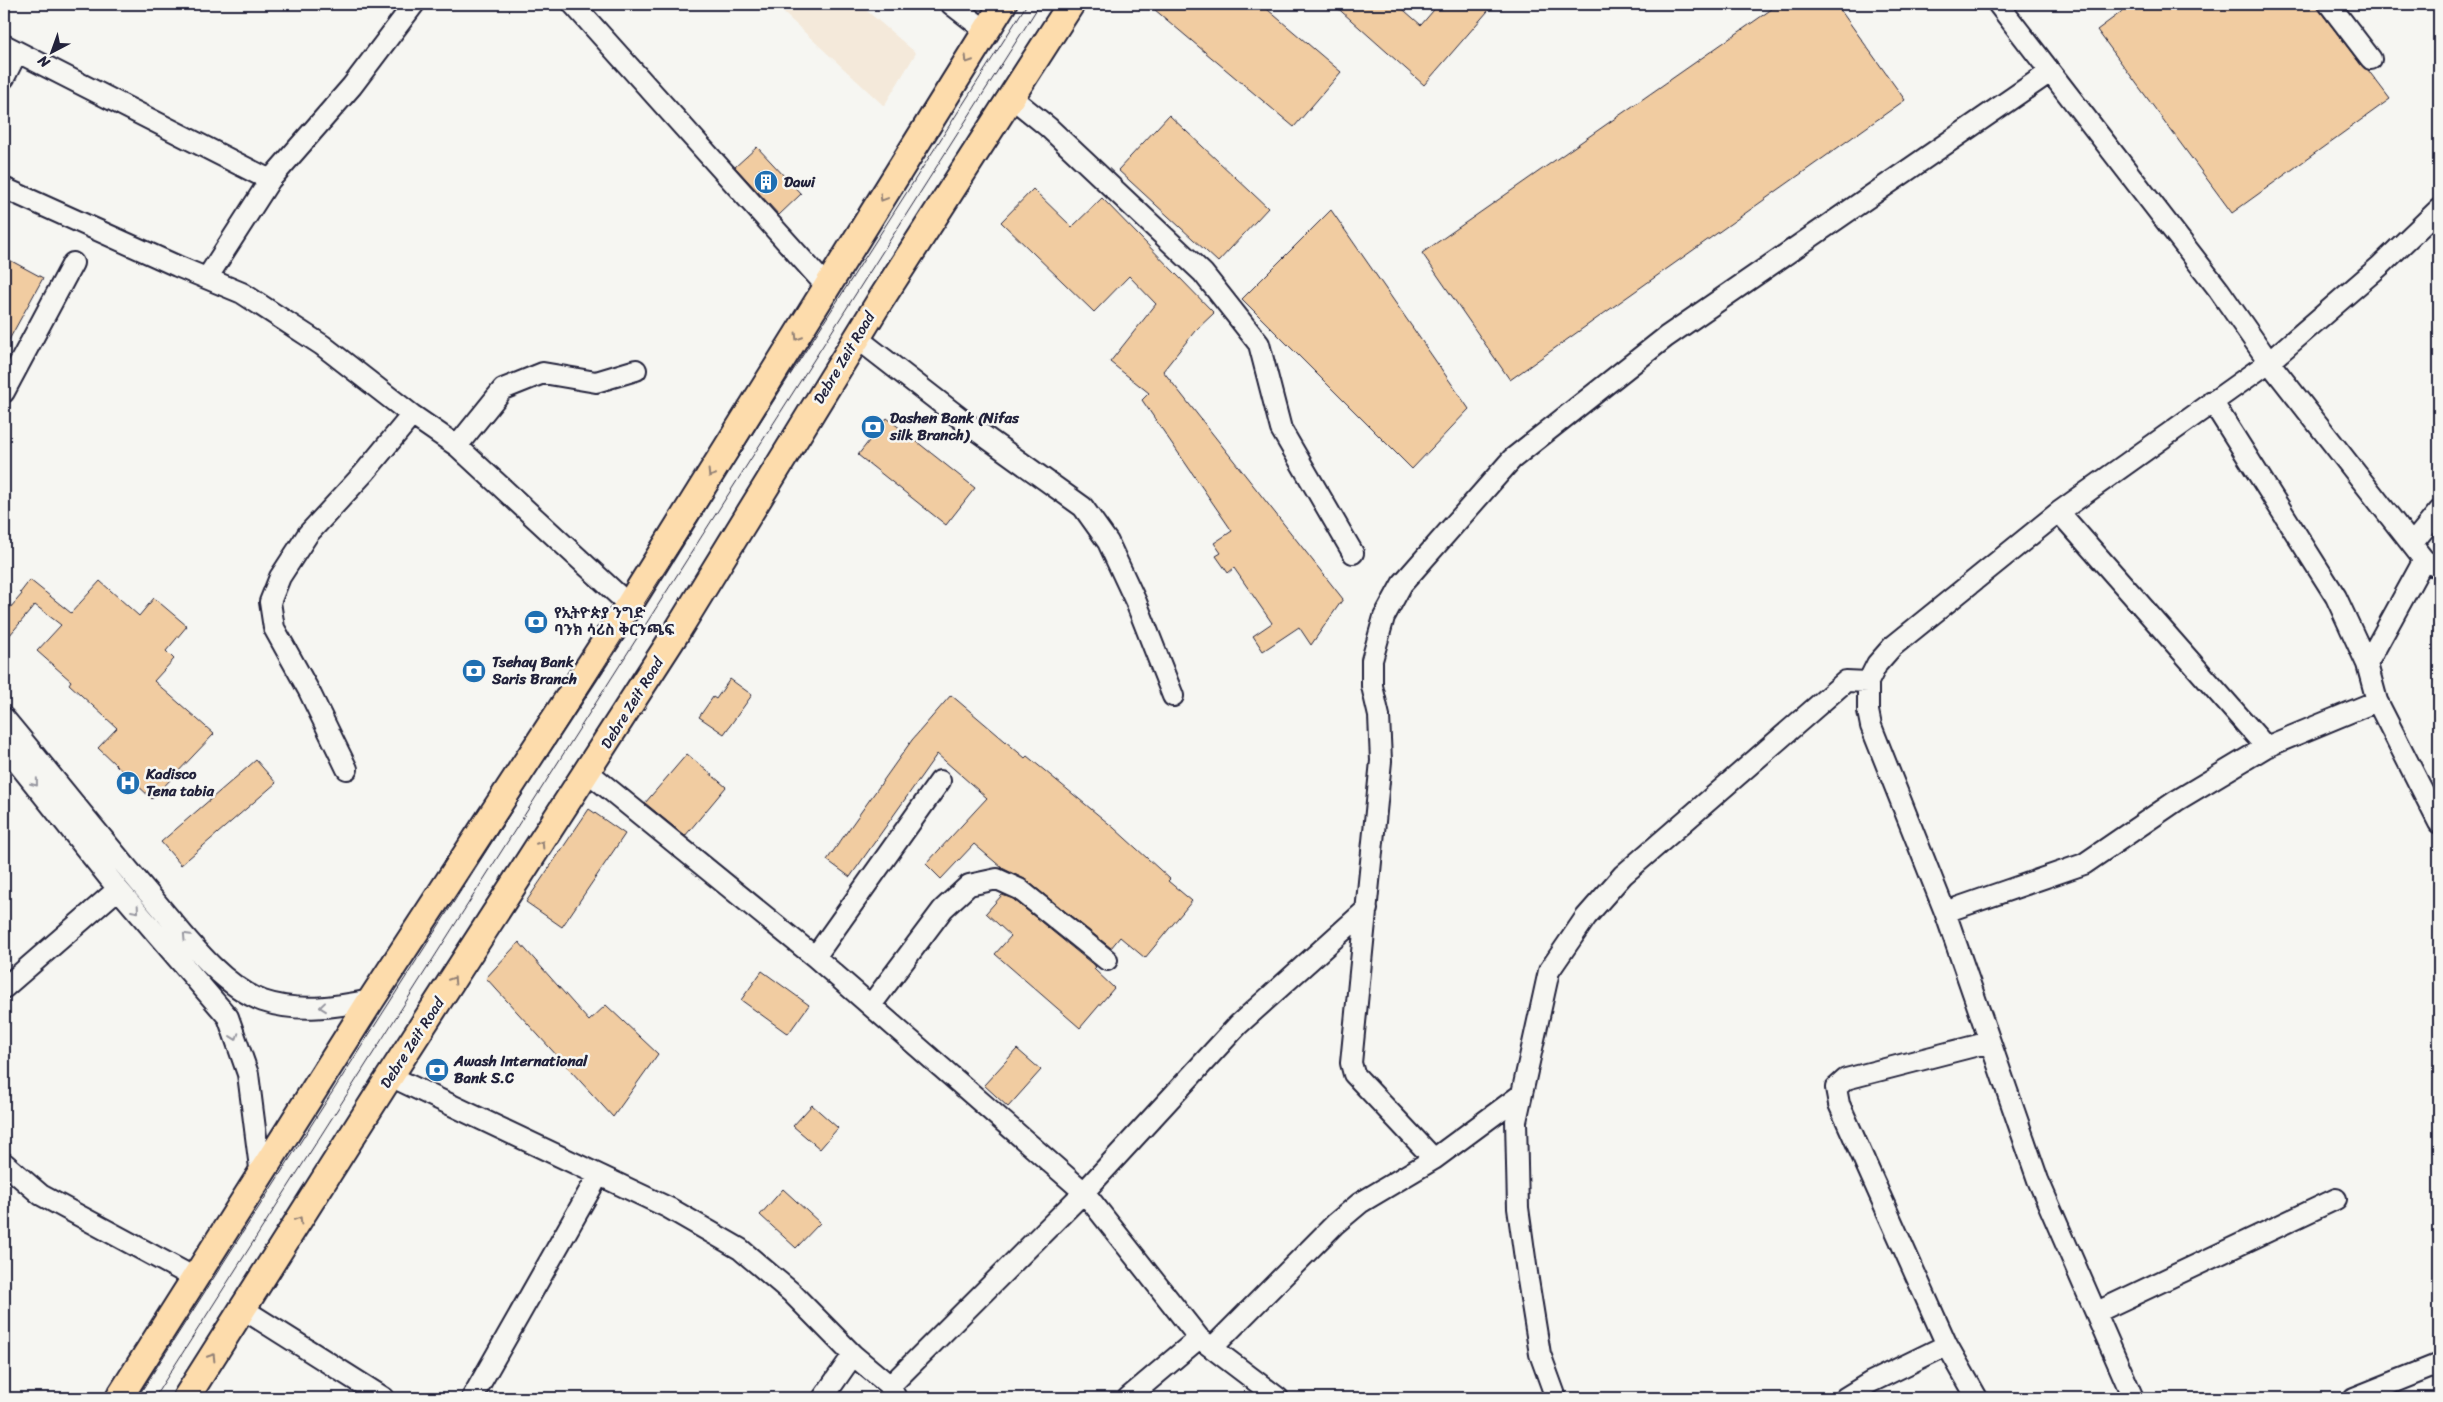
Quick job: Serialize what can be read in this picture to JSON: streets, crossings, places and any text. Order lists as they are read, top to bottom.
{
  "streets": {
    "main road": ["Debre Zeit Road"]
  },
  "places": {
    "building": ["Dawi"],
    "bank": [
      "Dashen Bank (Nifas silk Branch)",
      "የኢትዮጵያ ንግድ ባንክ ሳሪስ ቅርንጫፍ",
      "Tsehay Bank Saris Branch",
      "Awash International Bank S.C"
    ],
    "hospital": ["Kadisco Tena tabia"]
  },
  "north": "bottom left"
}
